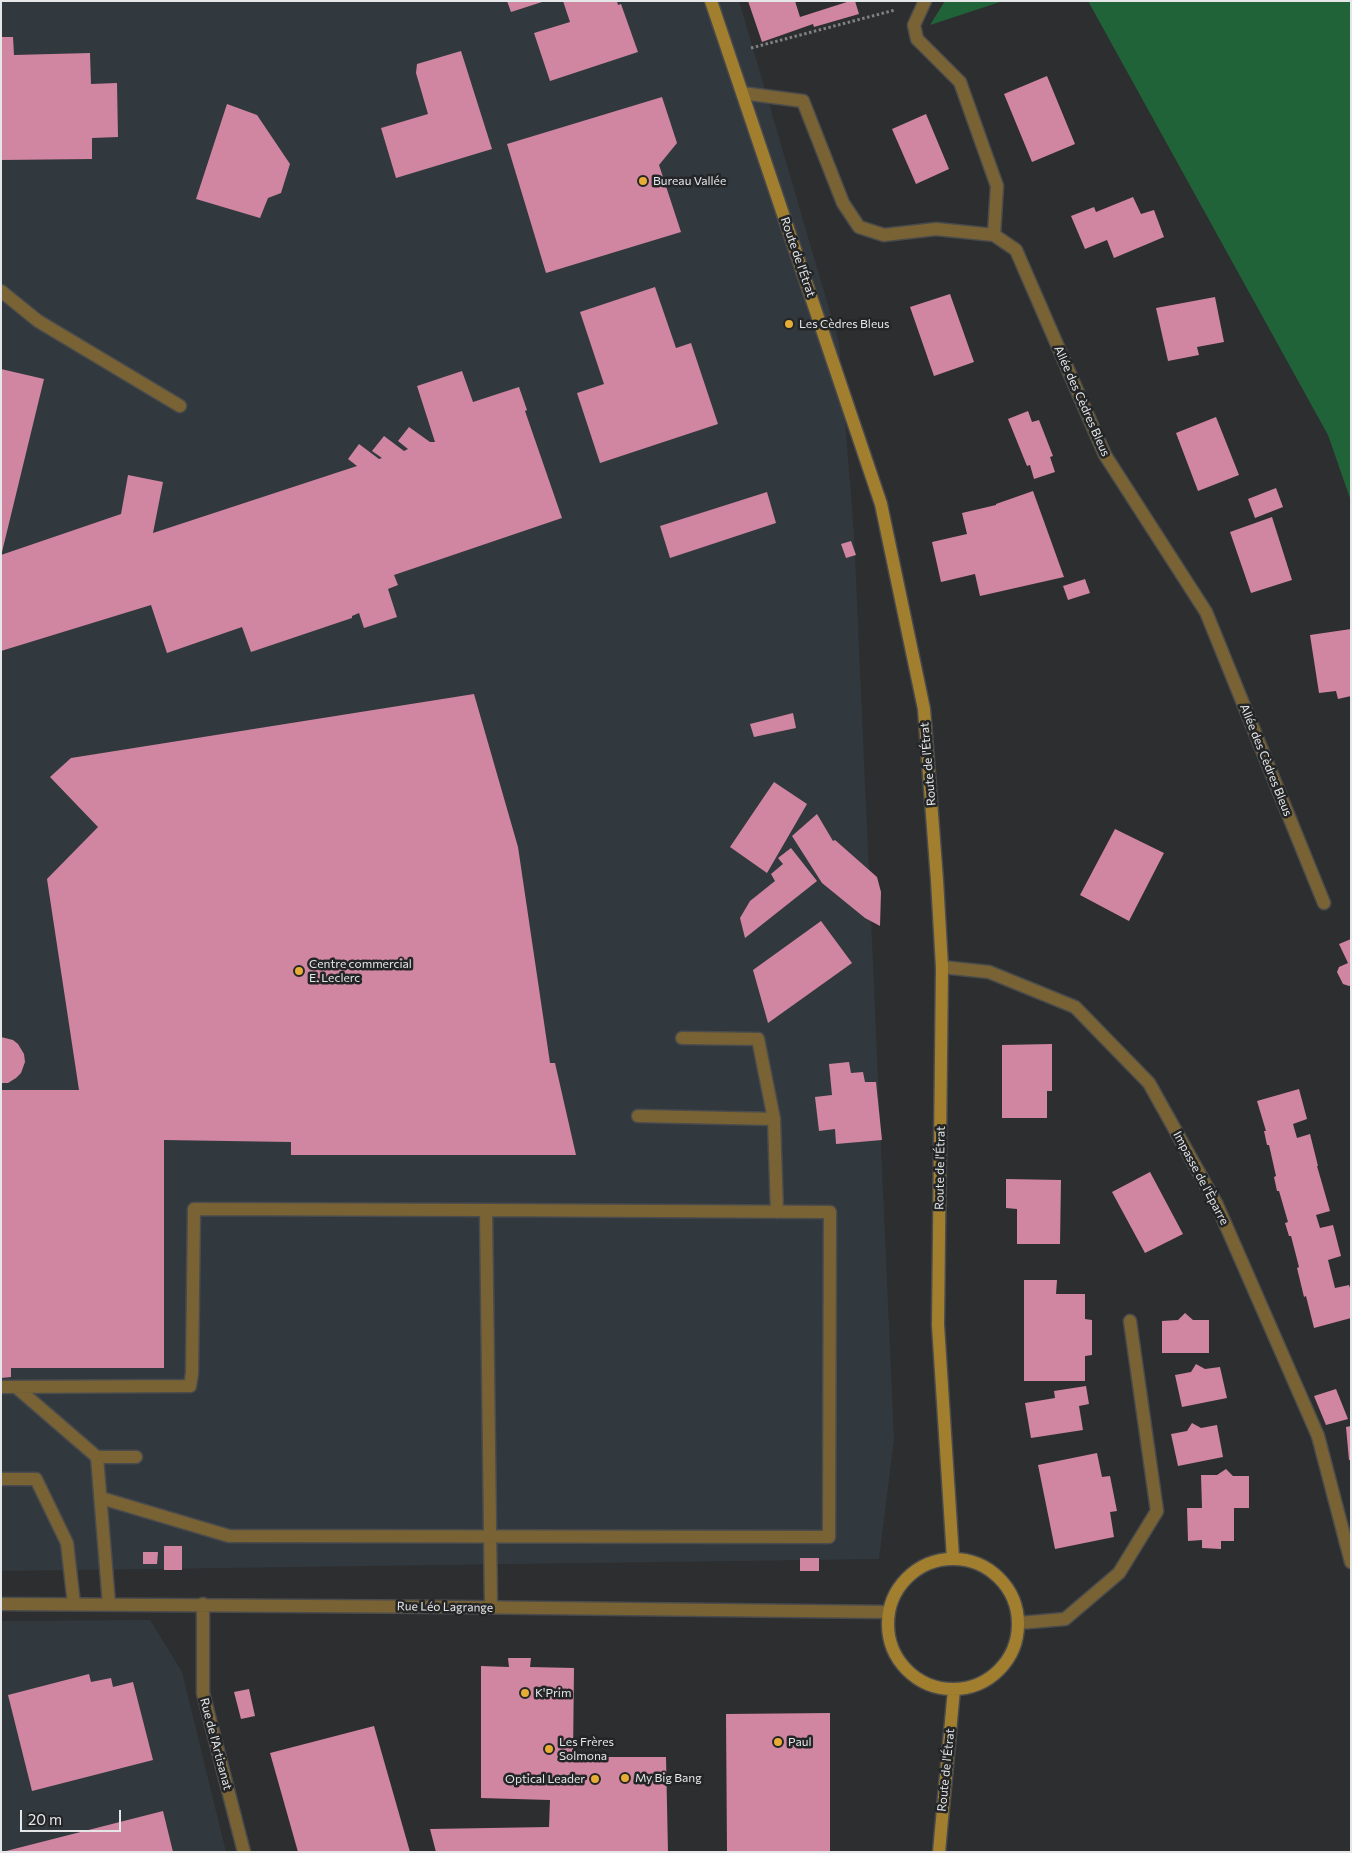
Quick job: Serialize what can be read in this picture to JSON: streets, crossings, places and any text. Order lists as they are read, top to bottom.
{
  "streets": {
    "main road": ["Route de l'Étrat"],
    "street": [
      "Allée des Cèdres Bleus",
      "Impasse de l'Èparre",
      "Rue Léo Lagrange",
      "Rue de l'Artisanat"
    ]
  },
  "crossings": [
    ["Route de l'Étrat", "Allée des Cèdres Bleus"],
    ["Route de l'Étrat", "Impasse de l'Èparre"],
    ["Route de l'Étrat", "Rue Léo Lagrange"],
    ["Rue Léo Lagrange", "Rue de l'Artisanat"]
  ],
  "places": [
    "Bureau Vallée",
    "Les Cèdres Bleus",
    "Centre commercial E. Leclerc",
    "K'Prim",
    "Paul",
    "Les Frères Solmona",
    "My Big Bang",
    "Optical Leader"
  ],
  "scale_bar": "20 m"
}
